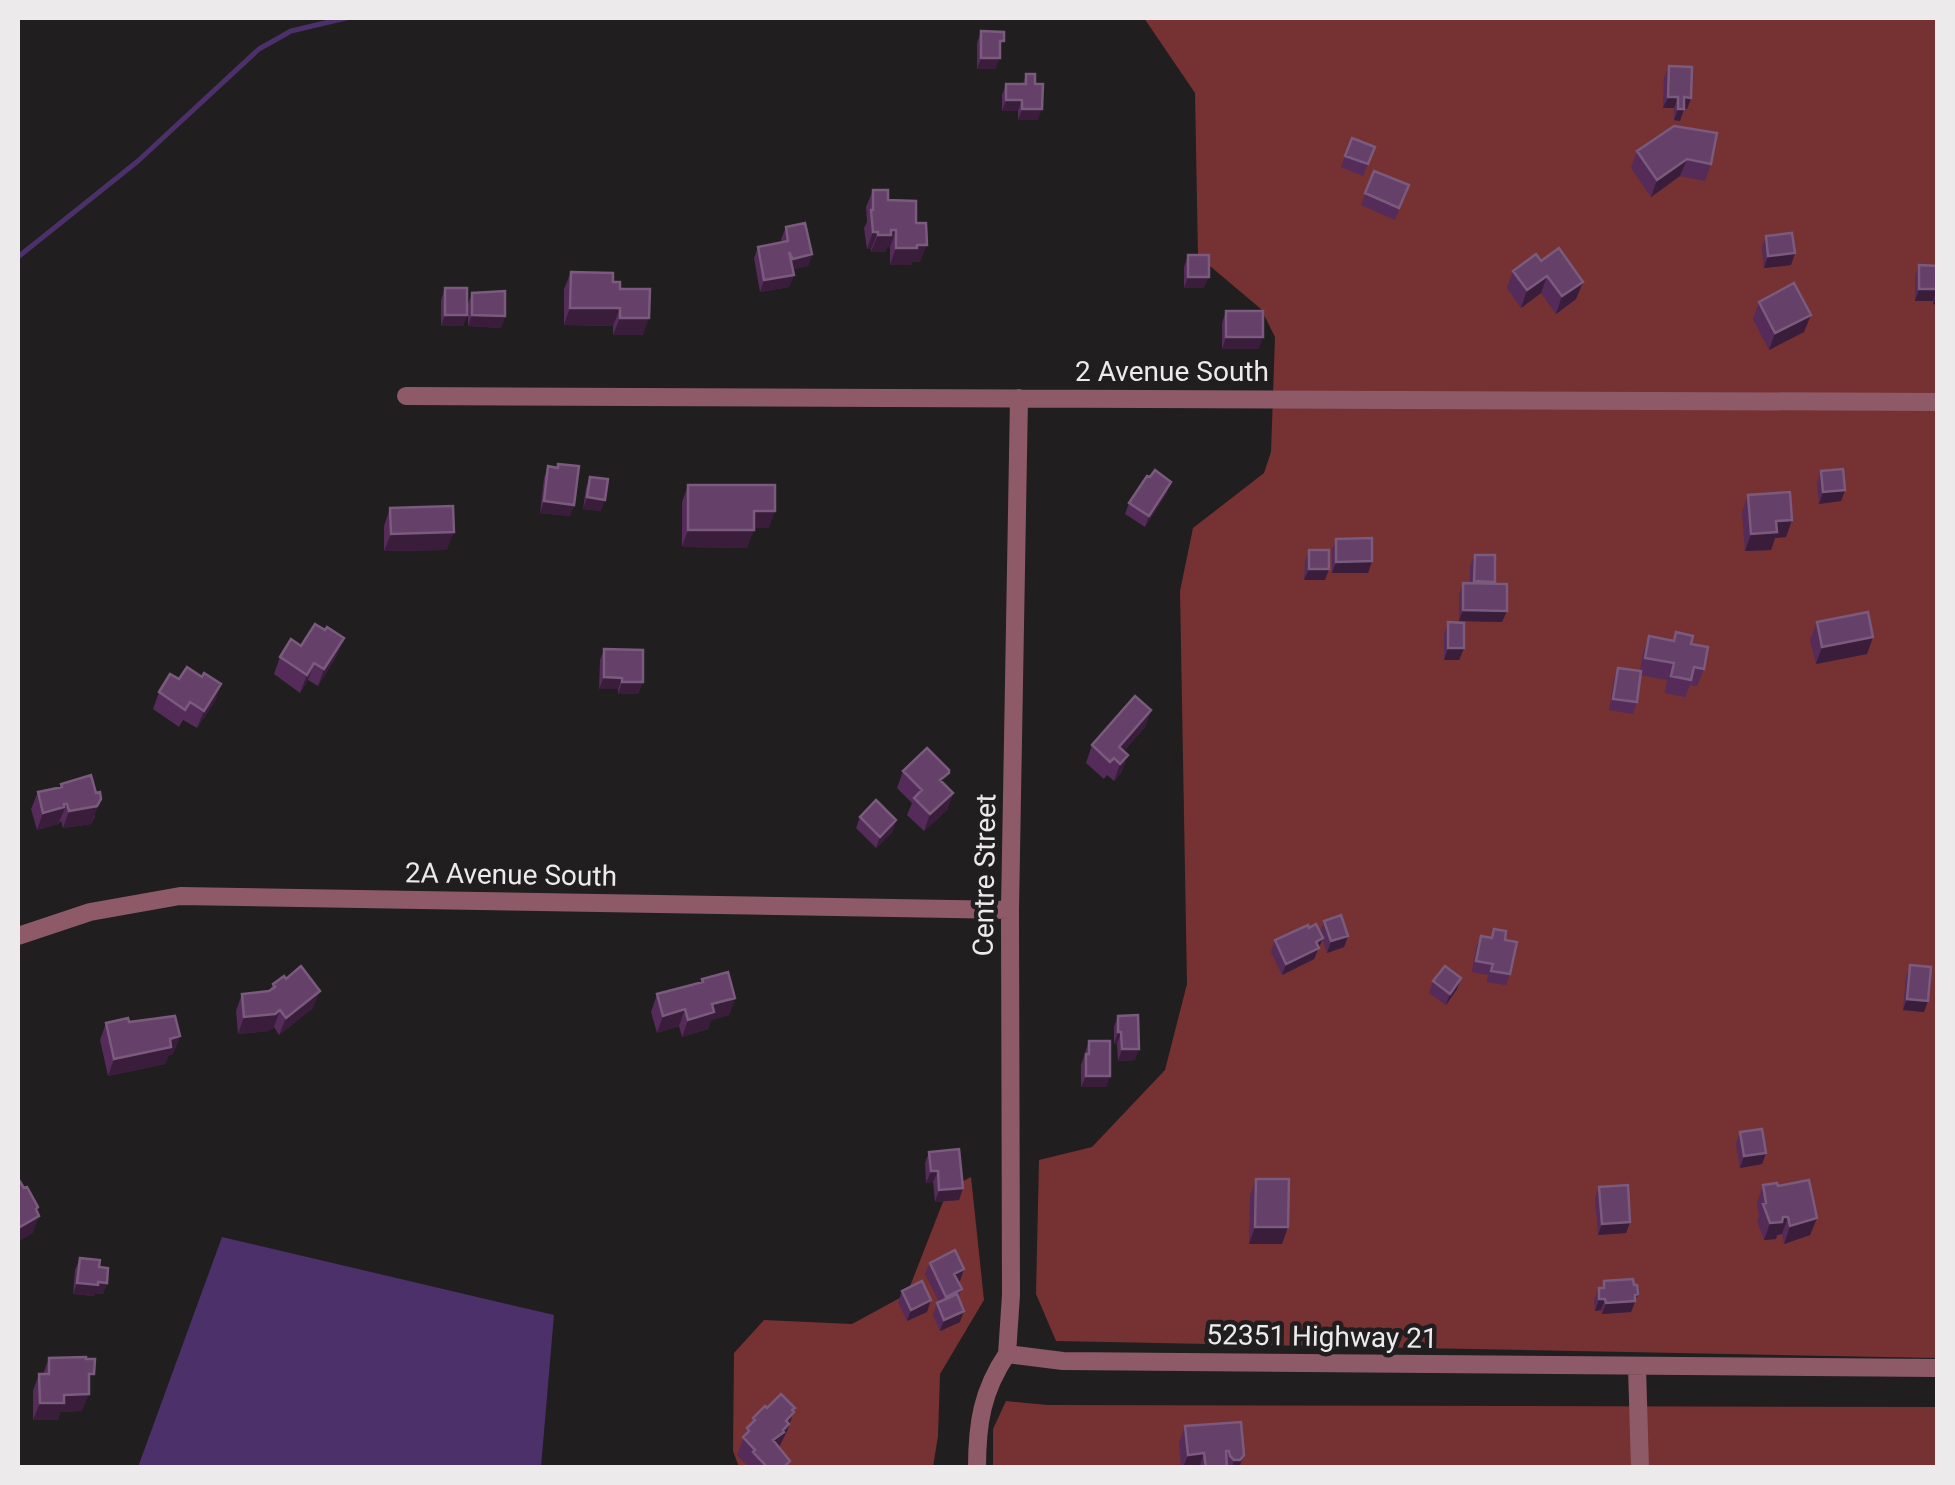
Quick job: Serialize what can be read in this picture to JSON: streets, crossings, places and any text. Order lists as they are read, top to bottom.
{
  "streets": {
    "street": [
      "2 Avenue South",
      "2A Avenue South",
      "Centre Street",
      "52351 Highway 21"
    ]
  },
  "crossings": [
    ["2 Avenue South", "Centre Street"],
    ["2A Avenue South", "Centre Street"],
    ["Centre Street", "52351 Highway 21"]
  ]
}
